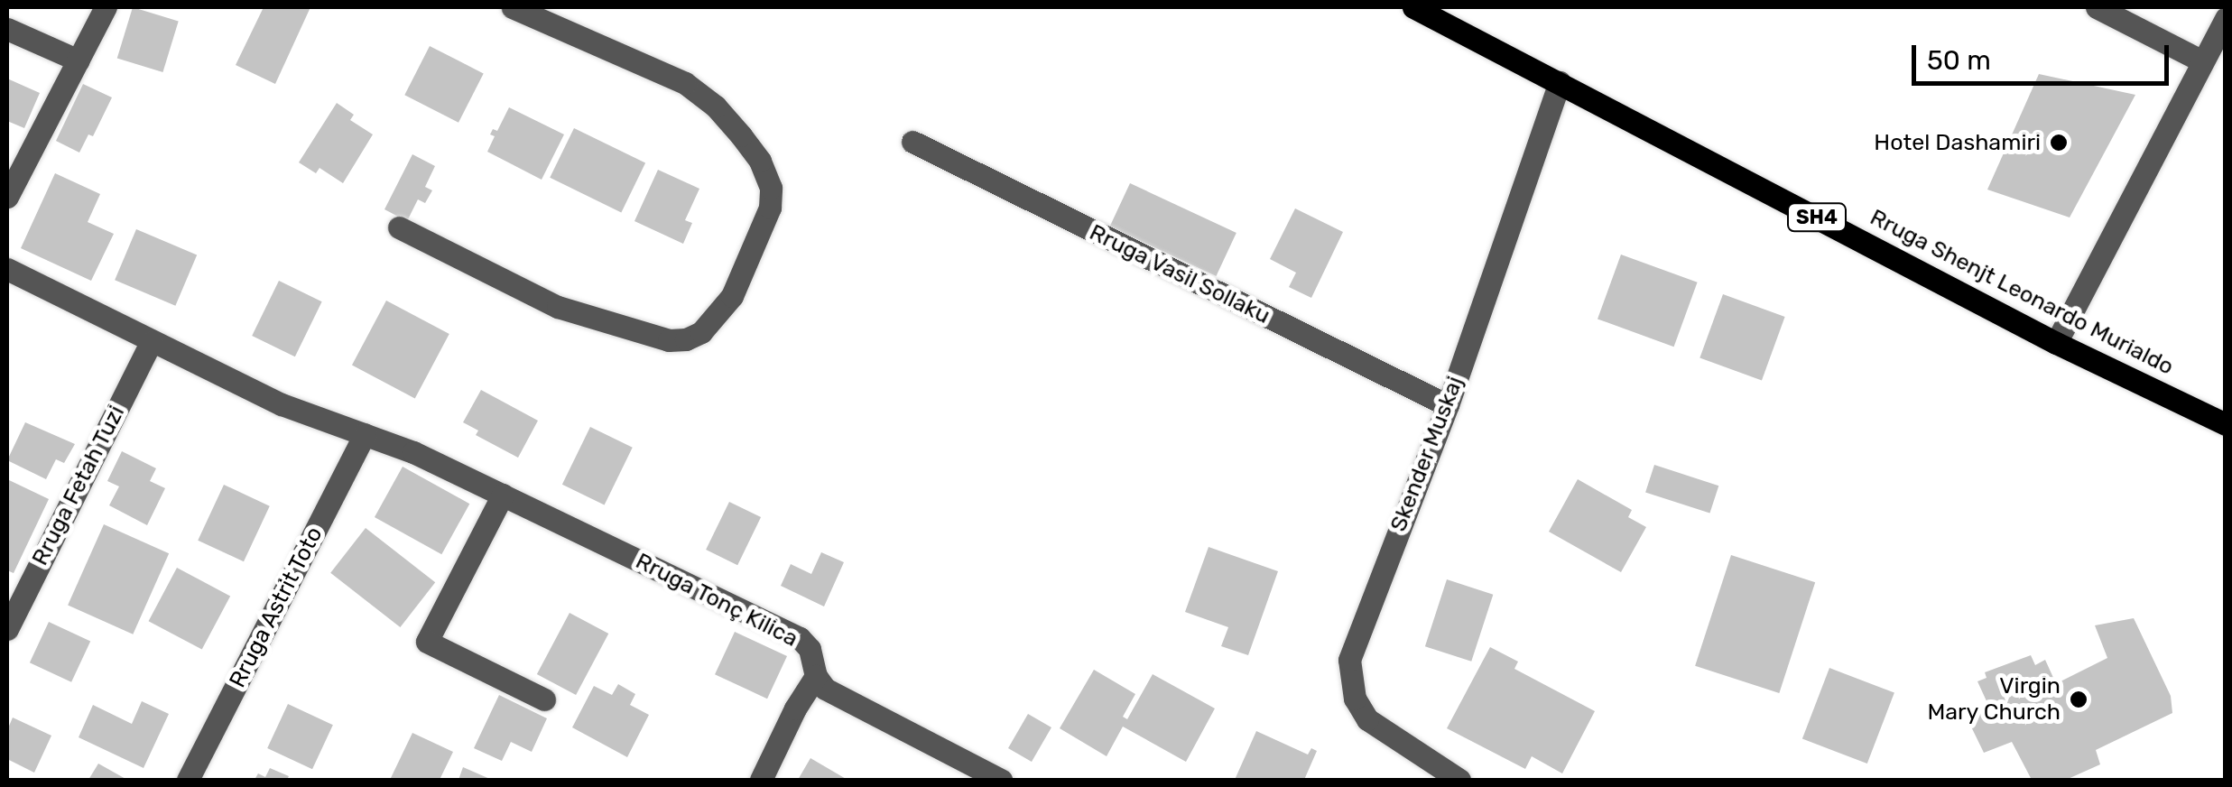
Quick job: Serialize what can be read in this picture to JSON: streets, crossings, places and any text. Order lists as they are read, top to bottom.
{
  "streets": {
    "main road": ["SH4", "Rruga Shenjt Leonardo Murialdo"],
    "street": [
      "Rruga Vasil Sollaku",
      "Skender Muskaj",
      "Rruga Fetah Tuzi",
      "Rruga Tonç Kilica",
      "Rruga Astrit Toto"
    ]
  },
  "crossings": [
    ["Rruga Vasil Sollaku", "Skender Muskaj"],
    ["Rruga Shenjt Leonardo Murialdo", "Skender Muskaj"],
    ["Rruga Fetah Tuzi", "Rruga Tonç Kilica"],
    ["Rruga Tonç Kilica", "Rruga Astrit Toto"]
  ],
  "places": ["Hotel Dashamiri", "Virgin Mary Church"],
  "scale_bar": "50 m"
}
